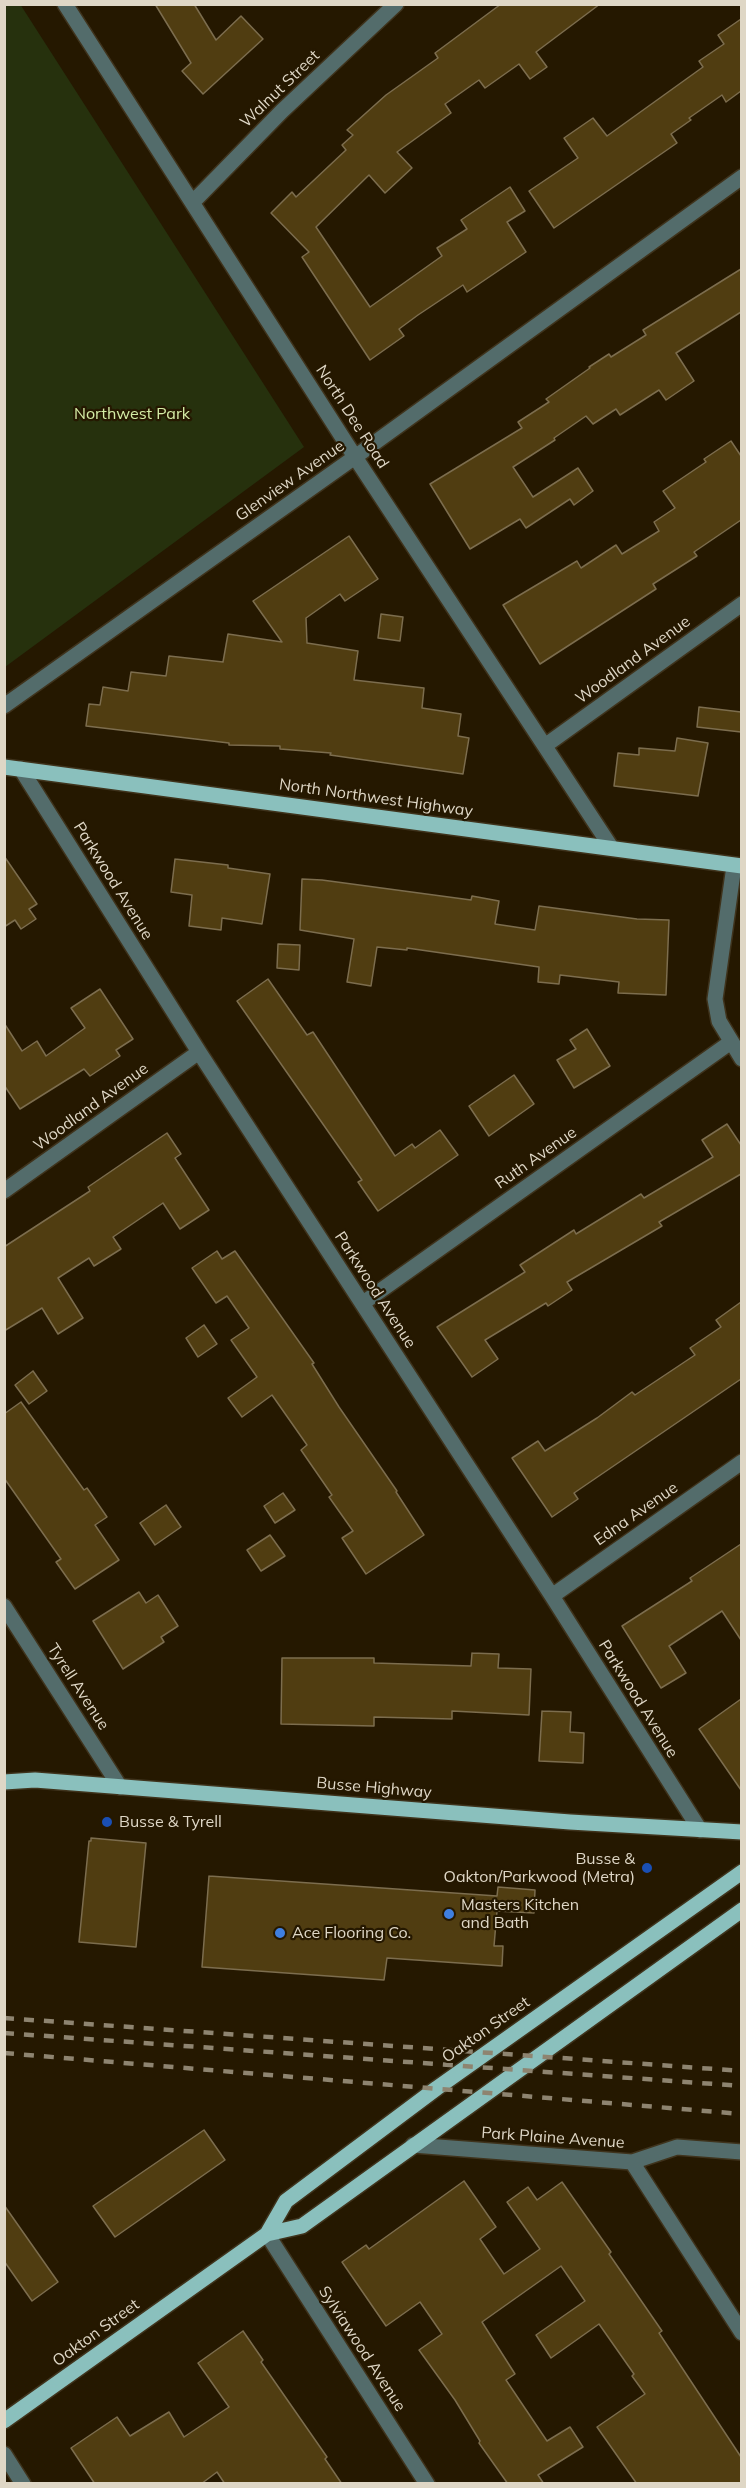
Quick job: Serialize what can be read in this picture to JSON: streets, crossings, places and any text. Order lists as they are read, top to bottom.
{
  "streets": {
    "main road": ["North Northwest Highway", "Busse Highway", "Oakton Street"],
    "street": [
      "Walnut Street",
      "North Dee Road",
      "Glenview Avenue",
      "Woodland Avenue",
      "Parkwood Avenue",
      "Ruth Avenue",
      "Edna Avenue",
      "Tyrell Avenue",
      "Park Plaine Avenue",
      "Sylviawood Avenue"
    ]
  },
  "crossings": [
    ["Walnut Street", "North Dee Road"],
    ["North Dee Road", "Glenview Avenue"],
    ["North Dee Road", "Woodland Avenue"],
    ["North Dee Road", "North Northwest Highway"],
    ["Woodland Avenue", "Parkwood Avenue"],
    ["North Northwest Highway", "Parkwood Avenue"],
    ["Parkwood Avenue", "Ruth Avenue"],
    ["Parkwood Avenue", "Edna Avenue"],
    ["Parkwood Avenue", "Busse Highway"],
    ["Tyrell Avenue", "Busse Highway"],
    ["Oakton Street", "Park Plaine Avenue"],
    ["Oakton Street", "Sylviawood Avenue"]
  ],
  "parks": ["Northwest Park"],
  "places": [
    "Busse & Tyrell",
    "Busse & Oakton/Parkwood (Metra)",
    "Masters Kitchen and Bath",
    "Ace Flooring Co."
  ]
}
